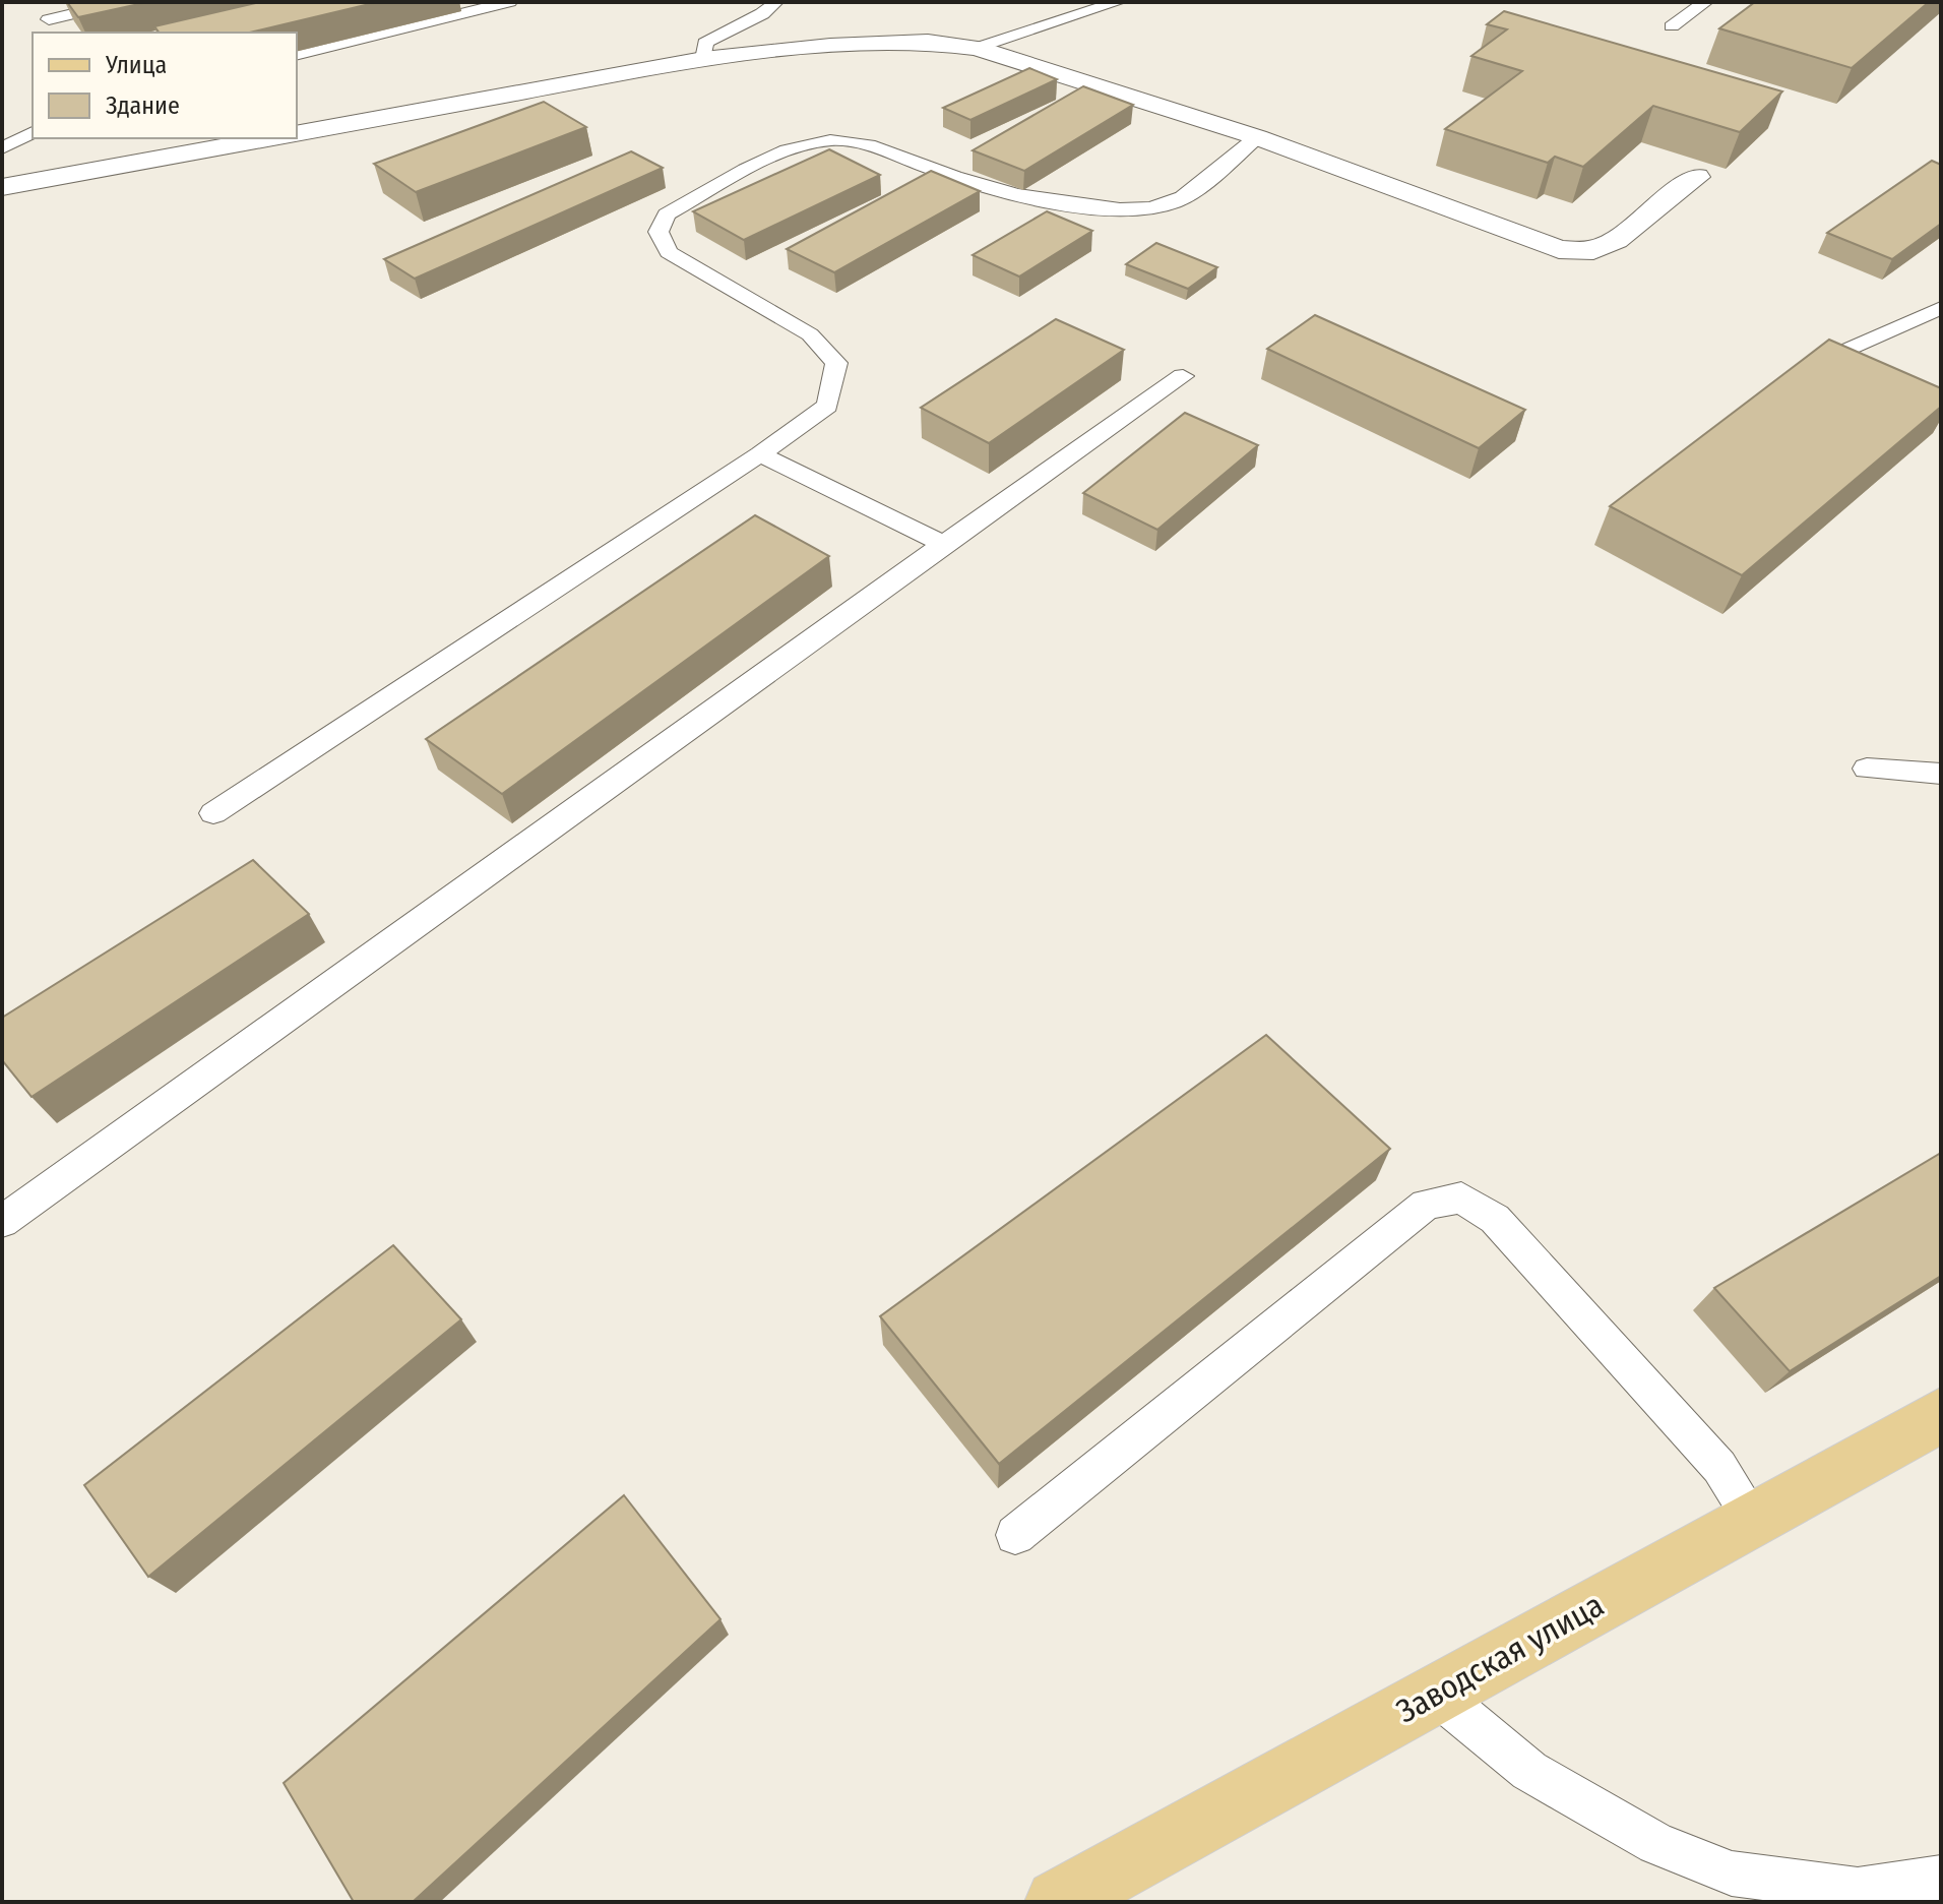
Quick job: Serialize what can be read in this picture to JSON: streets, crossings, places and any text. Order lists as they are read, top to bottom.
{
  "streets": {
    "main road": ["Заводская улица"]
  },
  "legend": ["Улица", "Здание"]
}
